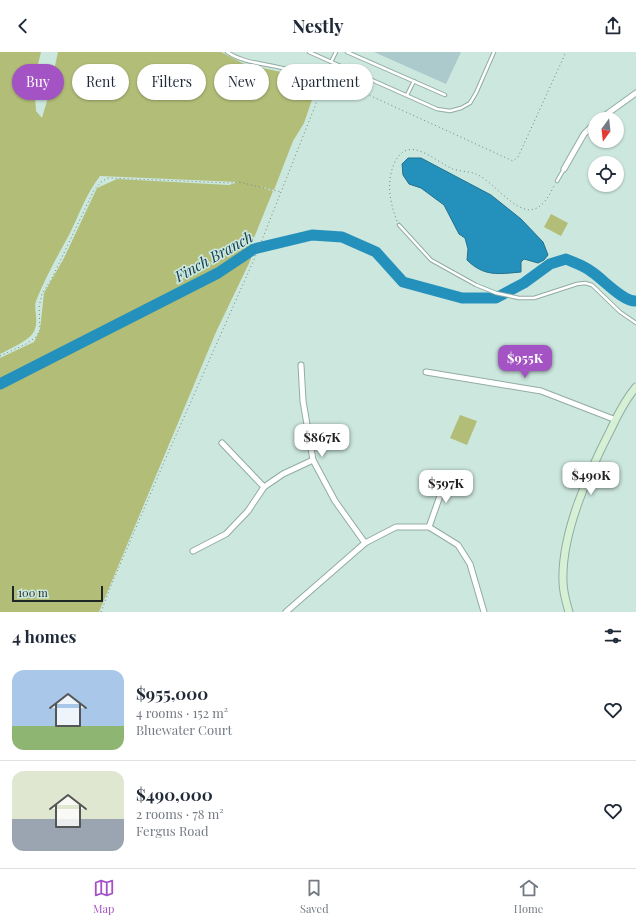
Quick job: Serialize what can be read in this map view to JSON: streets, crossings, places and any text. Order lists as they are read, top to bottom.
{
  "water": ["Finch Branch"],
  "scale_bar": "100 m",
  "north": "bottom",
  "page": {
    "header": "Nestly",
    "chip": [
      "Buy",
      "Rent",
      "Filters",
      "New",
      "Apartment"
    ],
    "price": [
      "$955K",
      "$867K",
      "$490K",
      "$597K"
    ],
    "scale": "100 m",
    "heading": "4 homes",
    "list": [
      {
        "name": "$955,000",
        "note": "4 rooms · 152 m² · Bluewater Court"
      },
      {
        "name": "$490,000",
        "note": "2 rooms · 78 m² · Fergus Road"
      }
    ],
    "tabs": ["Map", "Saved", "Home"]
  }
}
